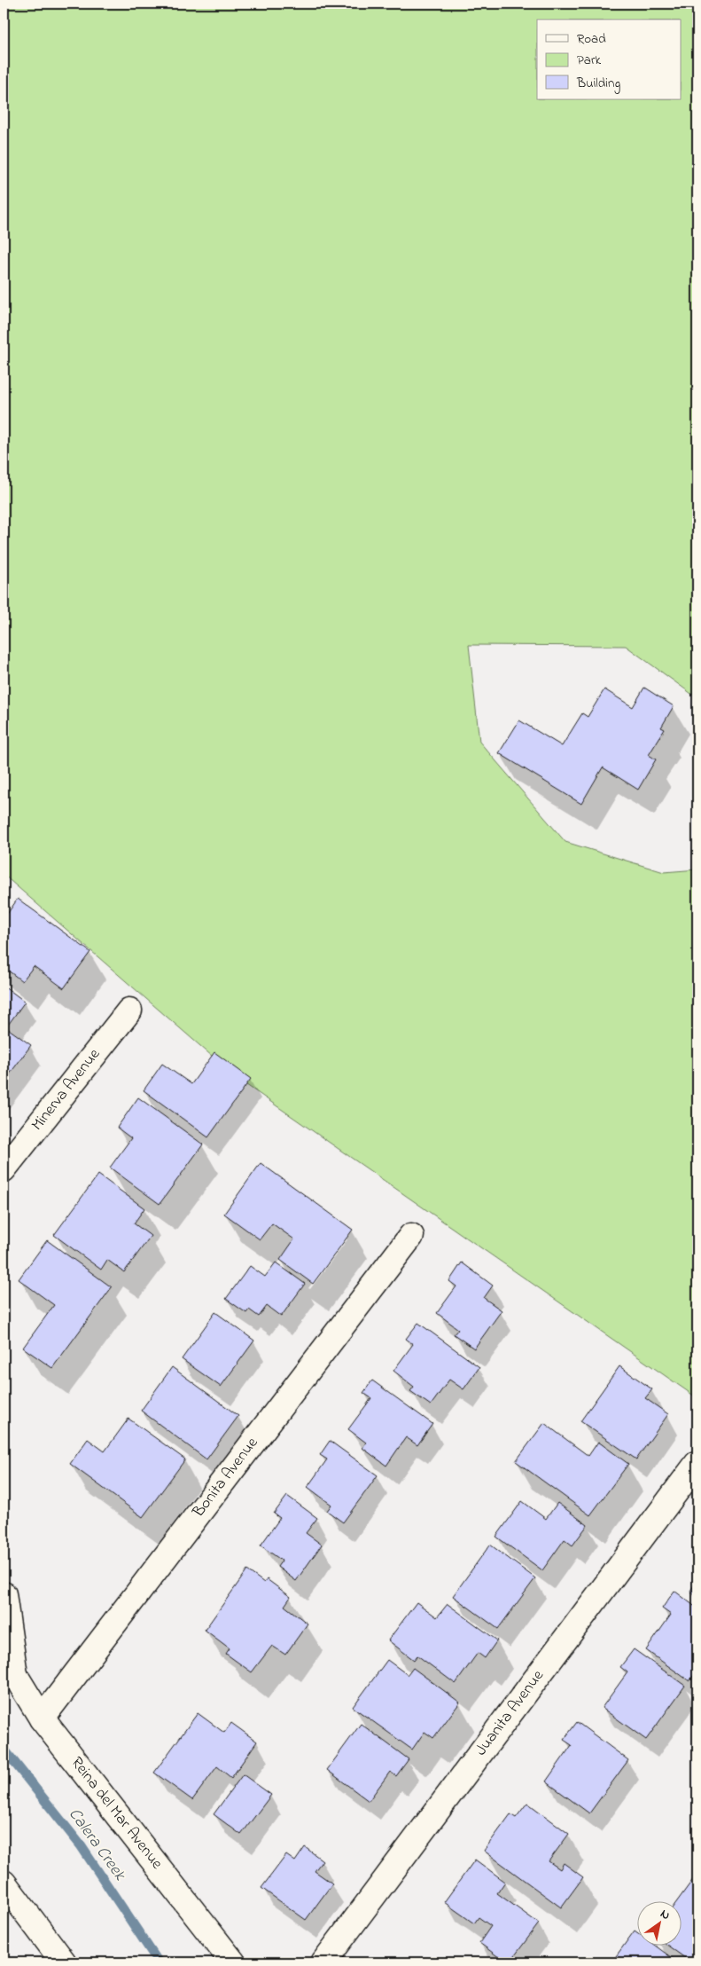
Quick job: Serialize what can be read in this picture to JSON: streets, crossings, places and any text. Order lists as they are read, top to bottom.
{
  "streets": {
    "street": [
      "Minerva Avenue",
      "Bonita Avenue",
      "Juanita Avenue",
      "Reina del Mar Avenue"
    ]
  },
  "crossings": [
    ["Bonita Avenue", "Reina del Mar Avenue"]
  ],
  "water": ["Calera Creek"],
  "legend": ["Road", "Park", "Building"],
  "north": "top right"
}
